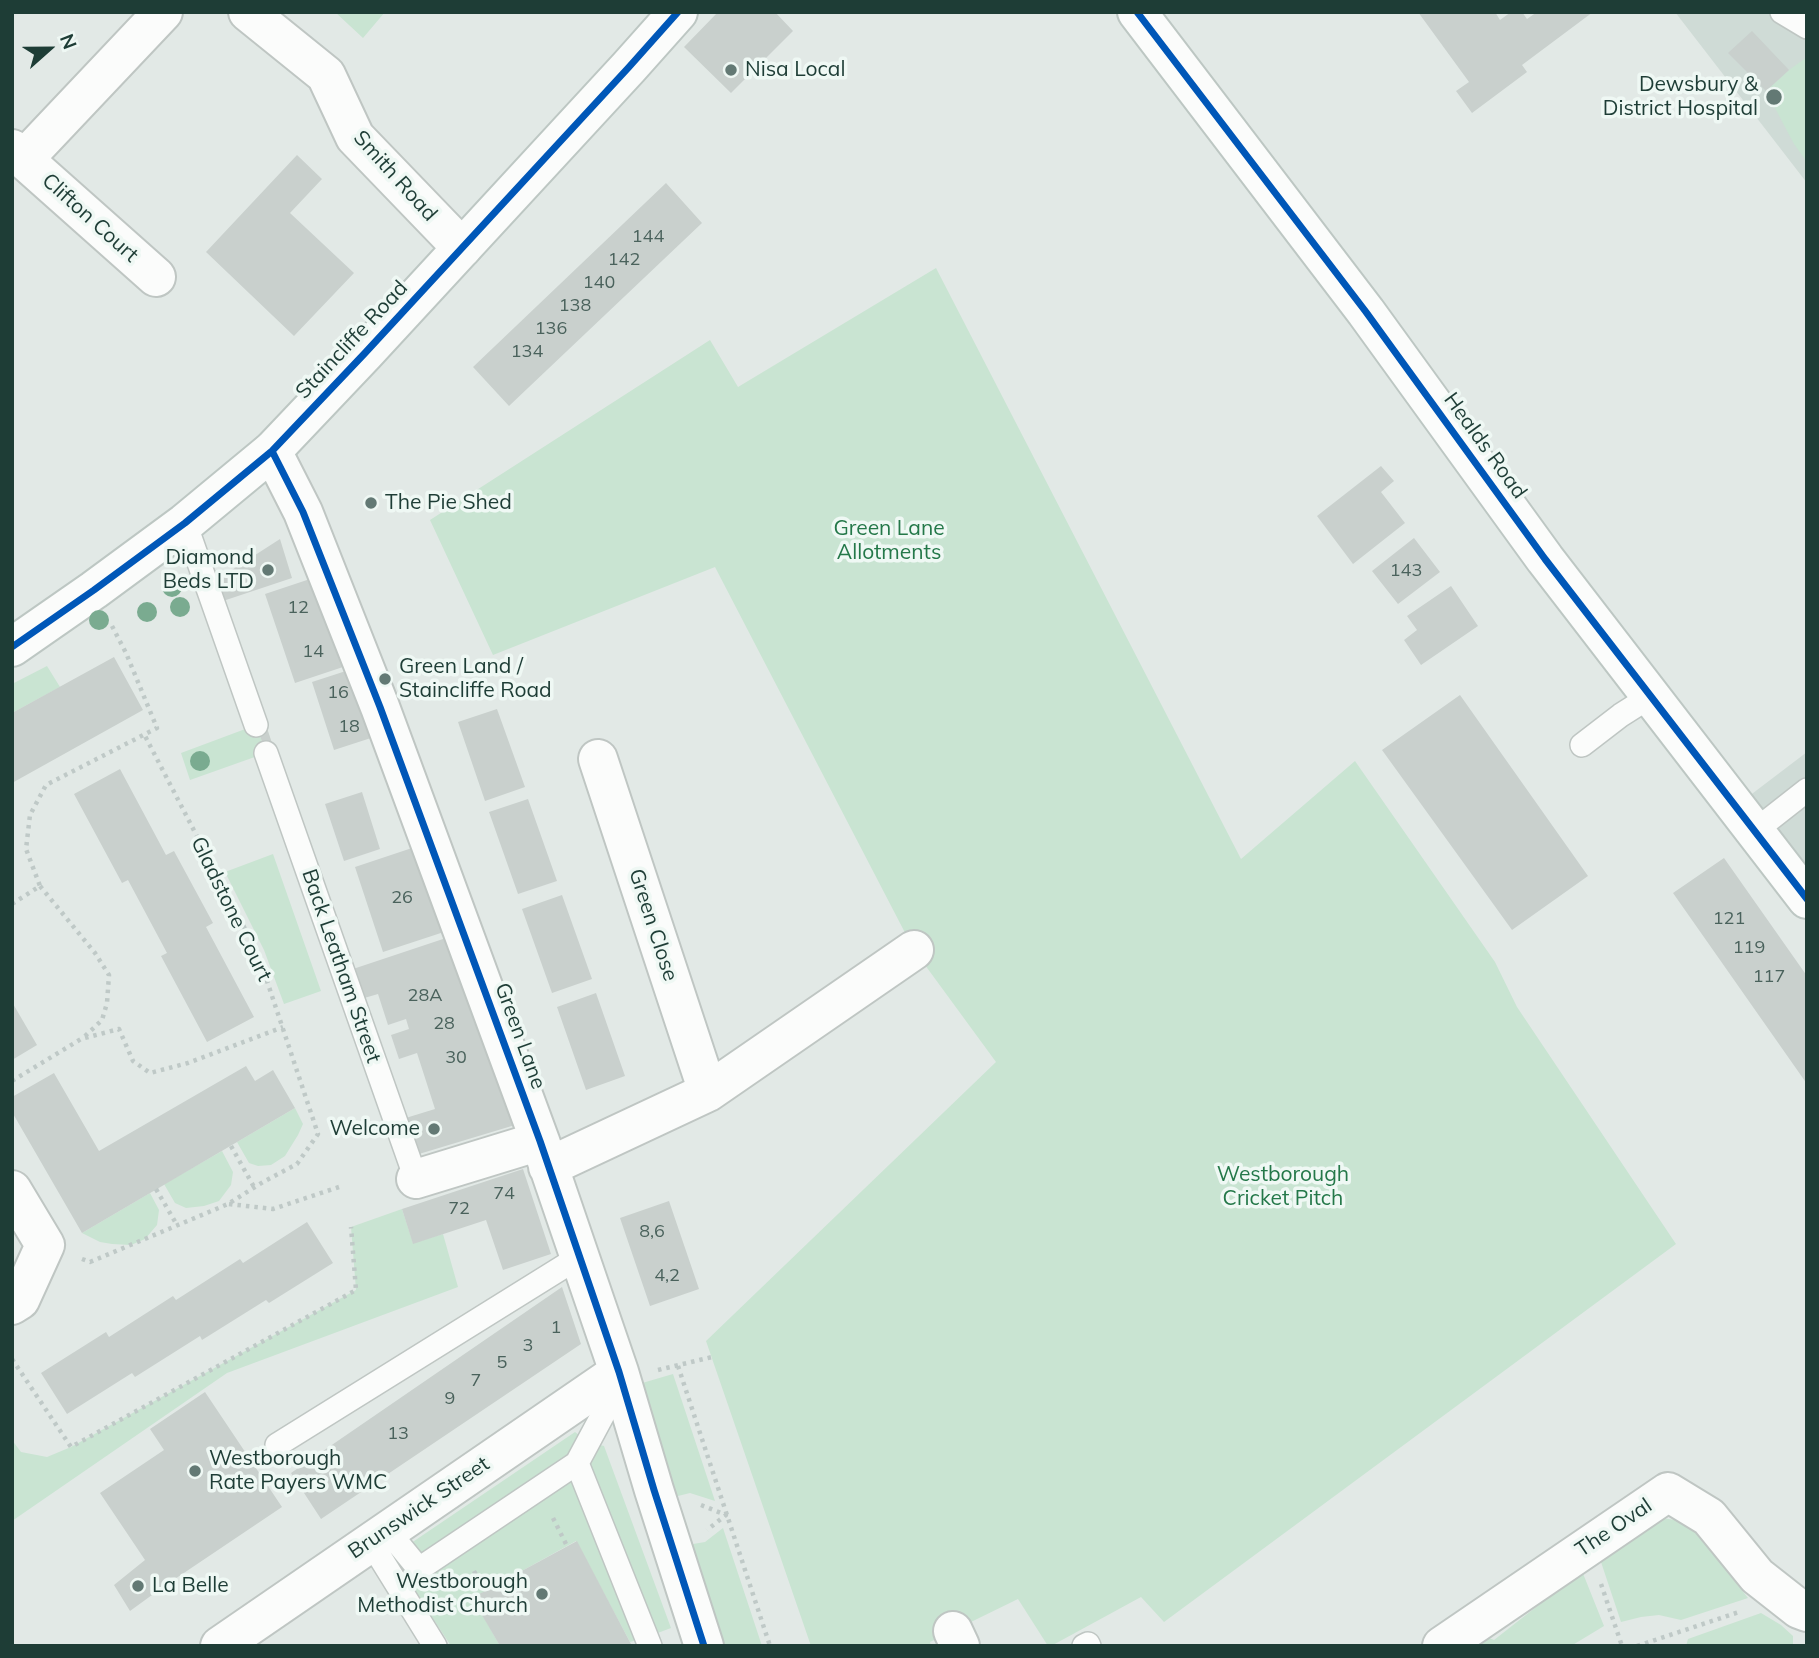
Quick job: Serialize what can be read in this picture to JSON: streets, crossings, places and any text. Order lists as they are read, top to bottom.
{
  "streets": {
    "street": [
      "Smith Road",
      "Clifton Court",
      "Staincliffe Road",
      "Healds Road",
      "Green Close",
      "Green Lane",
      "Brunswick Street",
      "The Oval"
    ],
    "lane": ["Back Leatham Street"],
    "path": ["Gladstone Court"]
  },
  "crossings": [
    ["Smith Road", "Staincliffe Road"],
    ["Staincliffe Road", "Green Lane"],
    ["Green Lane", "Brunswick Street"]
  ],
  "parks": ["Green Lane Allotments", "Westborough Cricket Pitch"],
  "places": [
    "Nisa Local",
    "Dewsbury & District Hospital",
    "The Pie Shed",
    "Diamond Beds LTD",
    "Green Land / Staincliffe Road",
    "Welcome",
    "Westborough Rate Payers WMC",
    "La Belle",
    "Westborough Methodist Church"
  ],
  "house_numbers": [
    "144",
    "142",
    "140",
    "138",
    "136",
    "134",
    "143",
    "12",
    "14",
    "16",
    "18",
    "26",
    "121",
    "119",
    "117",
    "28A",
    "28",
    "30",
    "74",
    "72",
    "8,6",
    "4,2",
    "1",
    "3",
    "5",
    "7",
    "9",
    "13"
  ],
  "north": "right"
}
